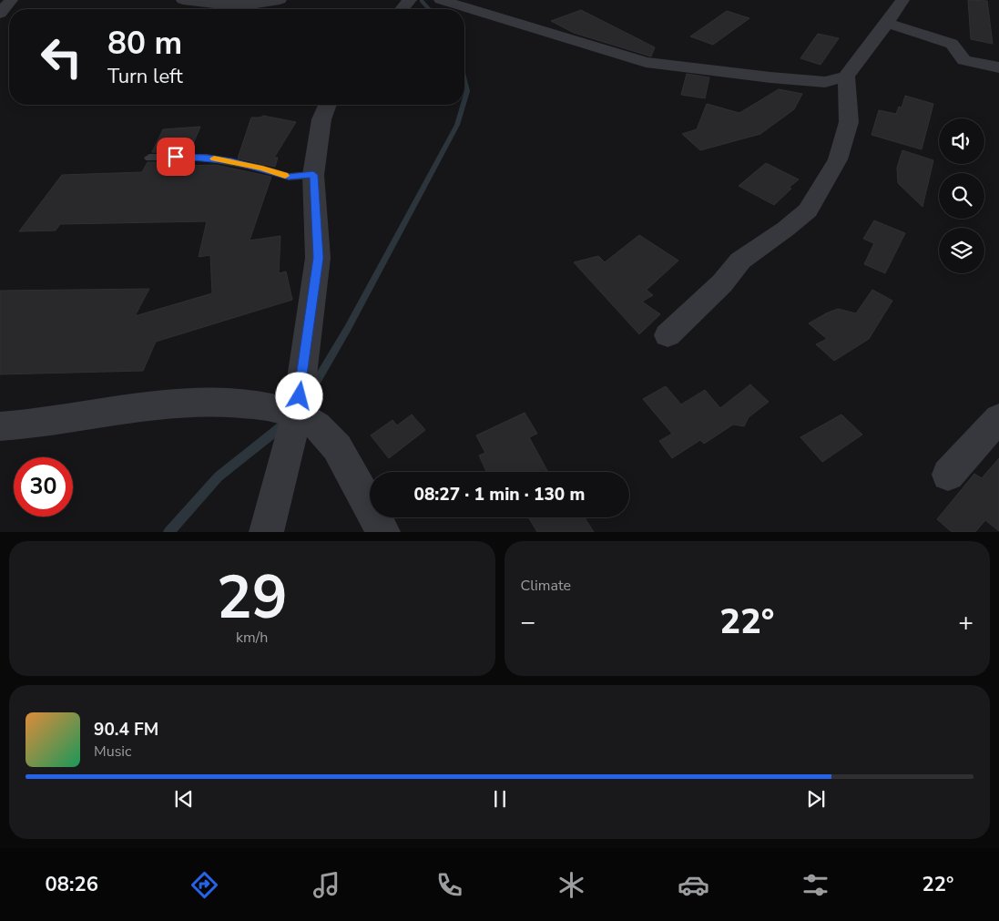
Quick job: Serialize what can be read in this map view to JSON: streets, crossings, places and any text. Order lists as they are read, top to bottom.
{
  "page": {
    "turn": ["80 m", "Turn left"],
    "limit": "30",
    "trip": "08:27 · 1 min · 130 m",
    "tile": [
      ["29", "km/h"],
      "Climate"
    ],
    "heat": ["−", "22°", "+"],
    "song": ["90.4 FM", "Music"],
    "tabs": ["08:26", "22°"]
  }
}
